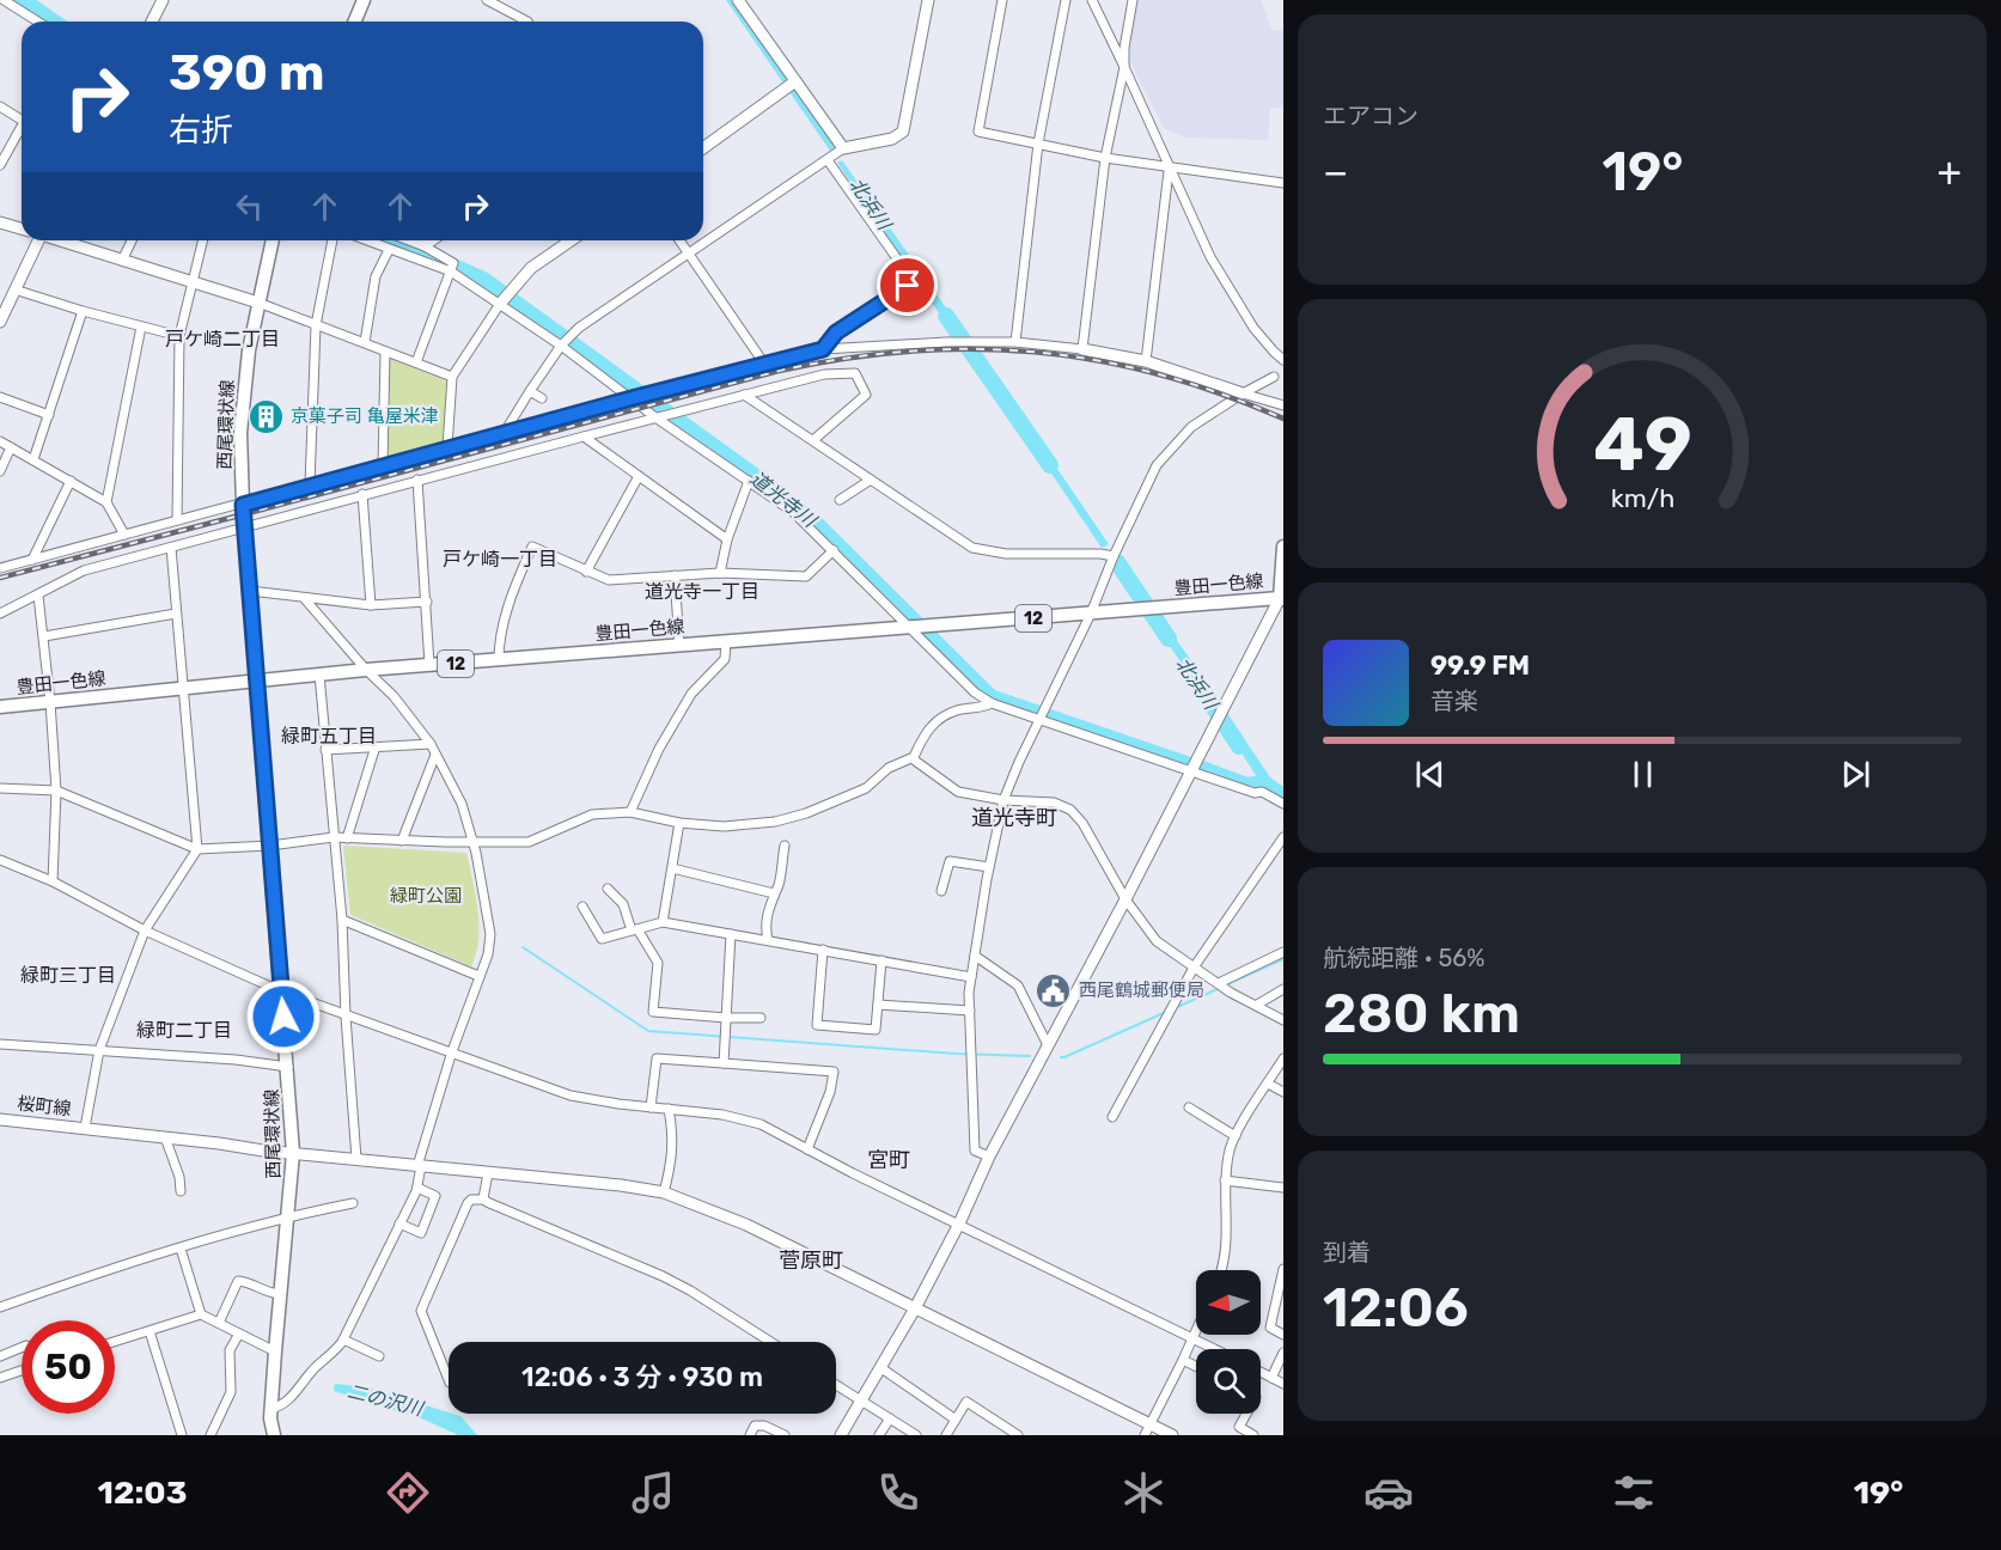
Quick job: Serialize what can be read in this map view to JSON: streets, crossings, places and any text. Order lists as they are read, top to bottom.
{
  "streets": {
    "main road": ["西尾環状線", "豊田一色線", "12"],
    "street": ["桜町線"]
  },
  "crossings": [
    ["西尾環状線", "豊田一色線"],
    ["西尾環状線", "桜町線"]
  ],
  "districts": [
    "戸ケ崎二丁目",
    "戸ケ崎一丁目",
    "道光寺一丁目",
    "緑町五丁目",
    "道光寺町",
    "緑町三丁目",
    "緑町二丁目",
    "宮町",
    "菅原町"
  ],
  "water": ["北浜川", "道光寺川", "二の沢川"],
  "parks": ["緑町公園"],
  "places": {
    "building": ["京菓子司 亀屋米津"],
    "public building": ["西尾鶴城郵便局"]
  },
  "north": "left",
  "page": {
    "tile": [
      "エアコン",
      ["航続距離 · 56%", "280 km"],
      ["到着", "12:06"]
    ],
    "turn": ["390 m", "右折"],
    "heat": ["−", "19°", "+"],
    "song": ["99.9 FM", "音楽"],
    "limit": "50",
    "trip": "12:06 · 3 分 · 930 m",
    "tabs": ["12:03", "19°"],
    "gauge": ["49", "km/h"]
  }
}
